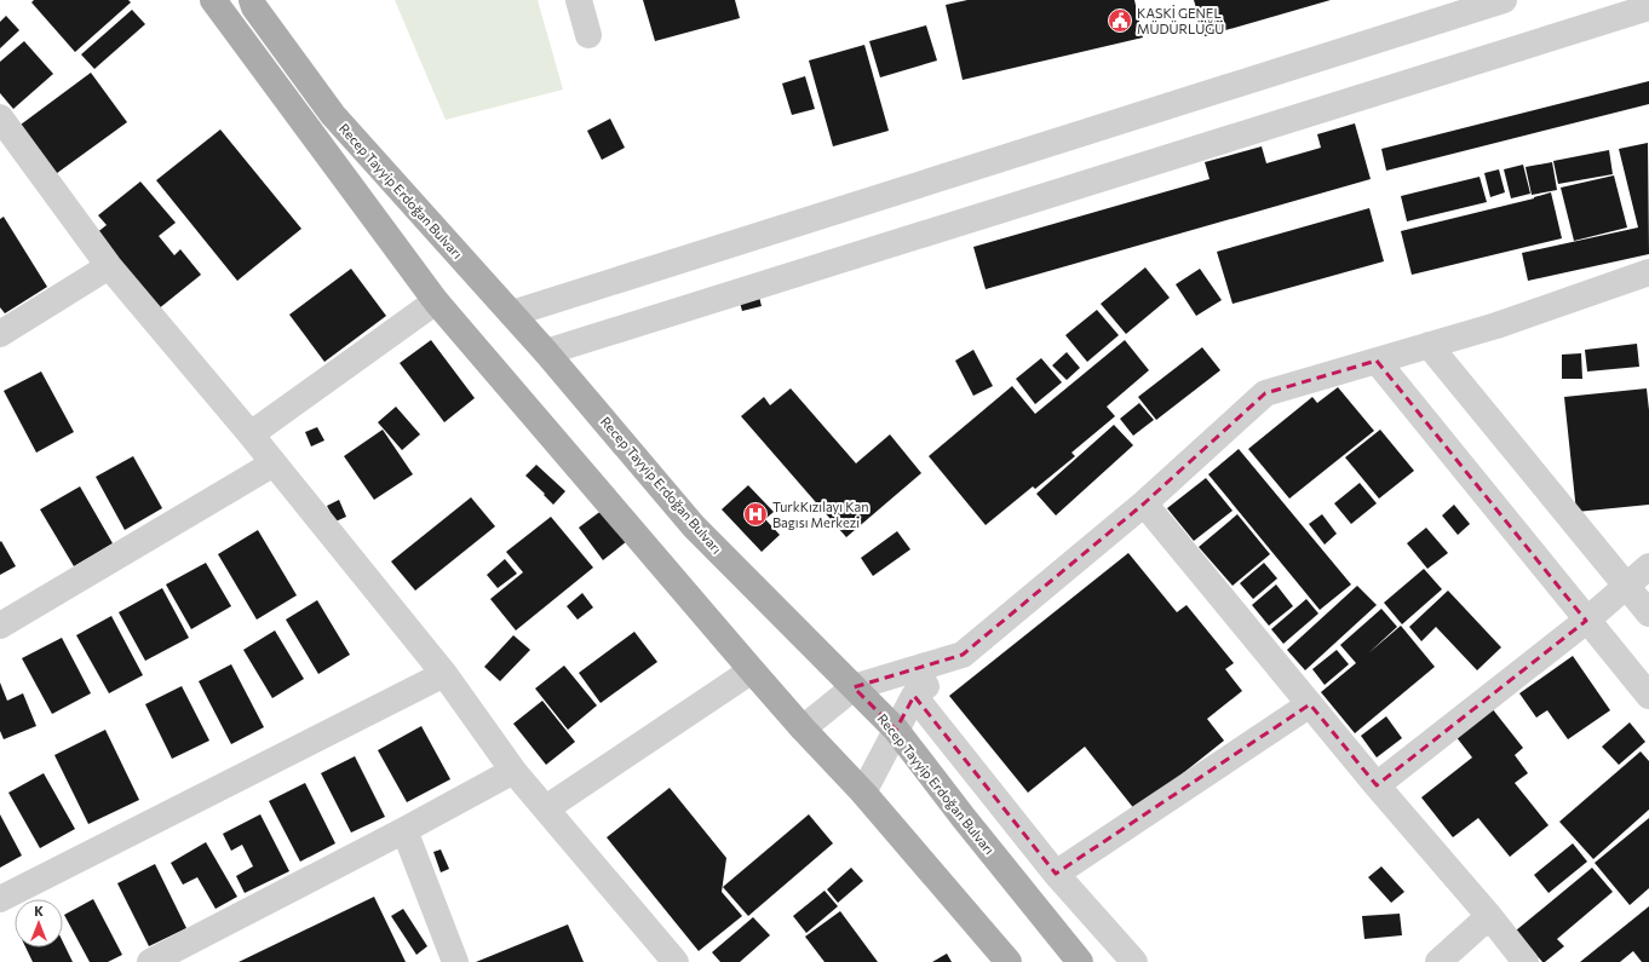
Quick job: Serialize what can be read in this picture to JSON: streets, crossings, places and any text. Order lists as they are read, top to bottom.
{
  "streets": {
    "main road": ["Recep Tayyip Erdoğan Bulvarı"]
  },
  "places": {
    "public building": ["KASKİ GENEL MÜDÜRLÜĞÜ"],
    "hospital": ["TurkKızılayı Kan Bagısı Merkezi"]
  },
  "north": "top"
}
